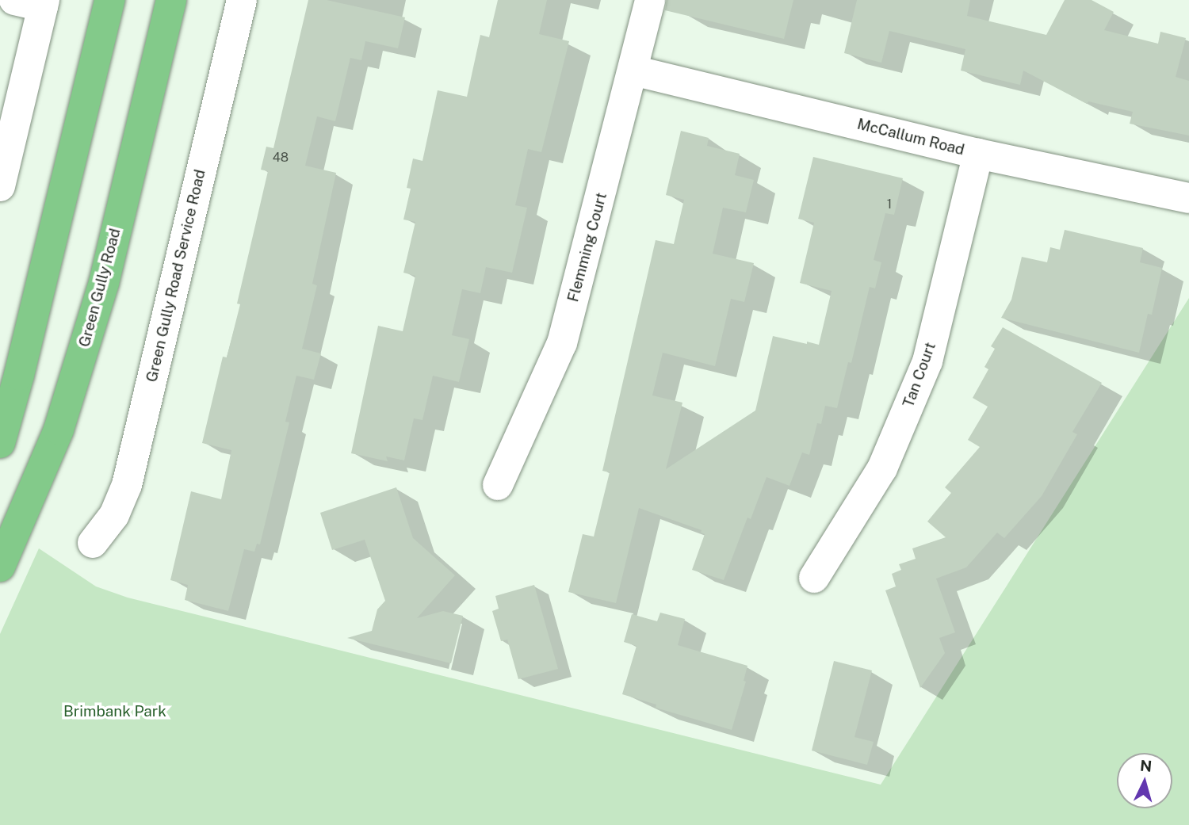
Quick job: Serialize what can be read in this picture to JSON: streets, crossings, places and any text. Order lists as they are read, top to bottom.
{
  "streets": {
    "main road": ["Green Gully Road"],
    "street": [
      "McCallum Road",
      "Flemming Court",
      "Green Gully Road Service Road",
      "Tan Court"
    ]
  },
  "crossings": [
    ["McCallum Road", "Flemming Court"],
    ["McCallum Road", "Tan Court"]
  ],
  "parks": ["Brimbank Park"],
  "house_numbers": ["48", "1"],
  "north": "top"
}
